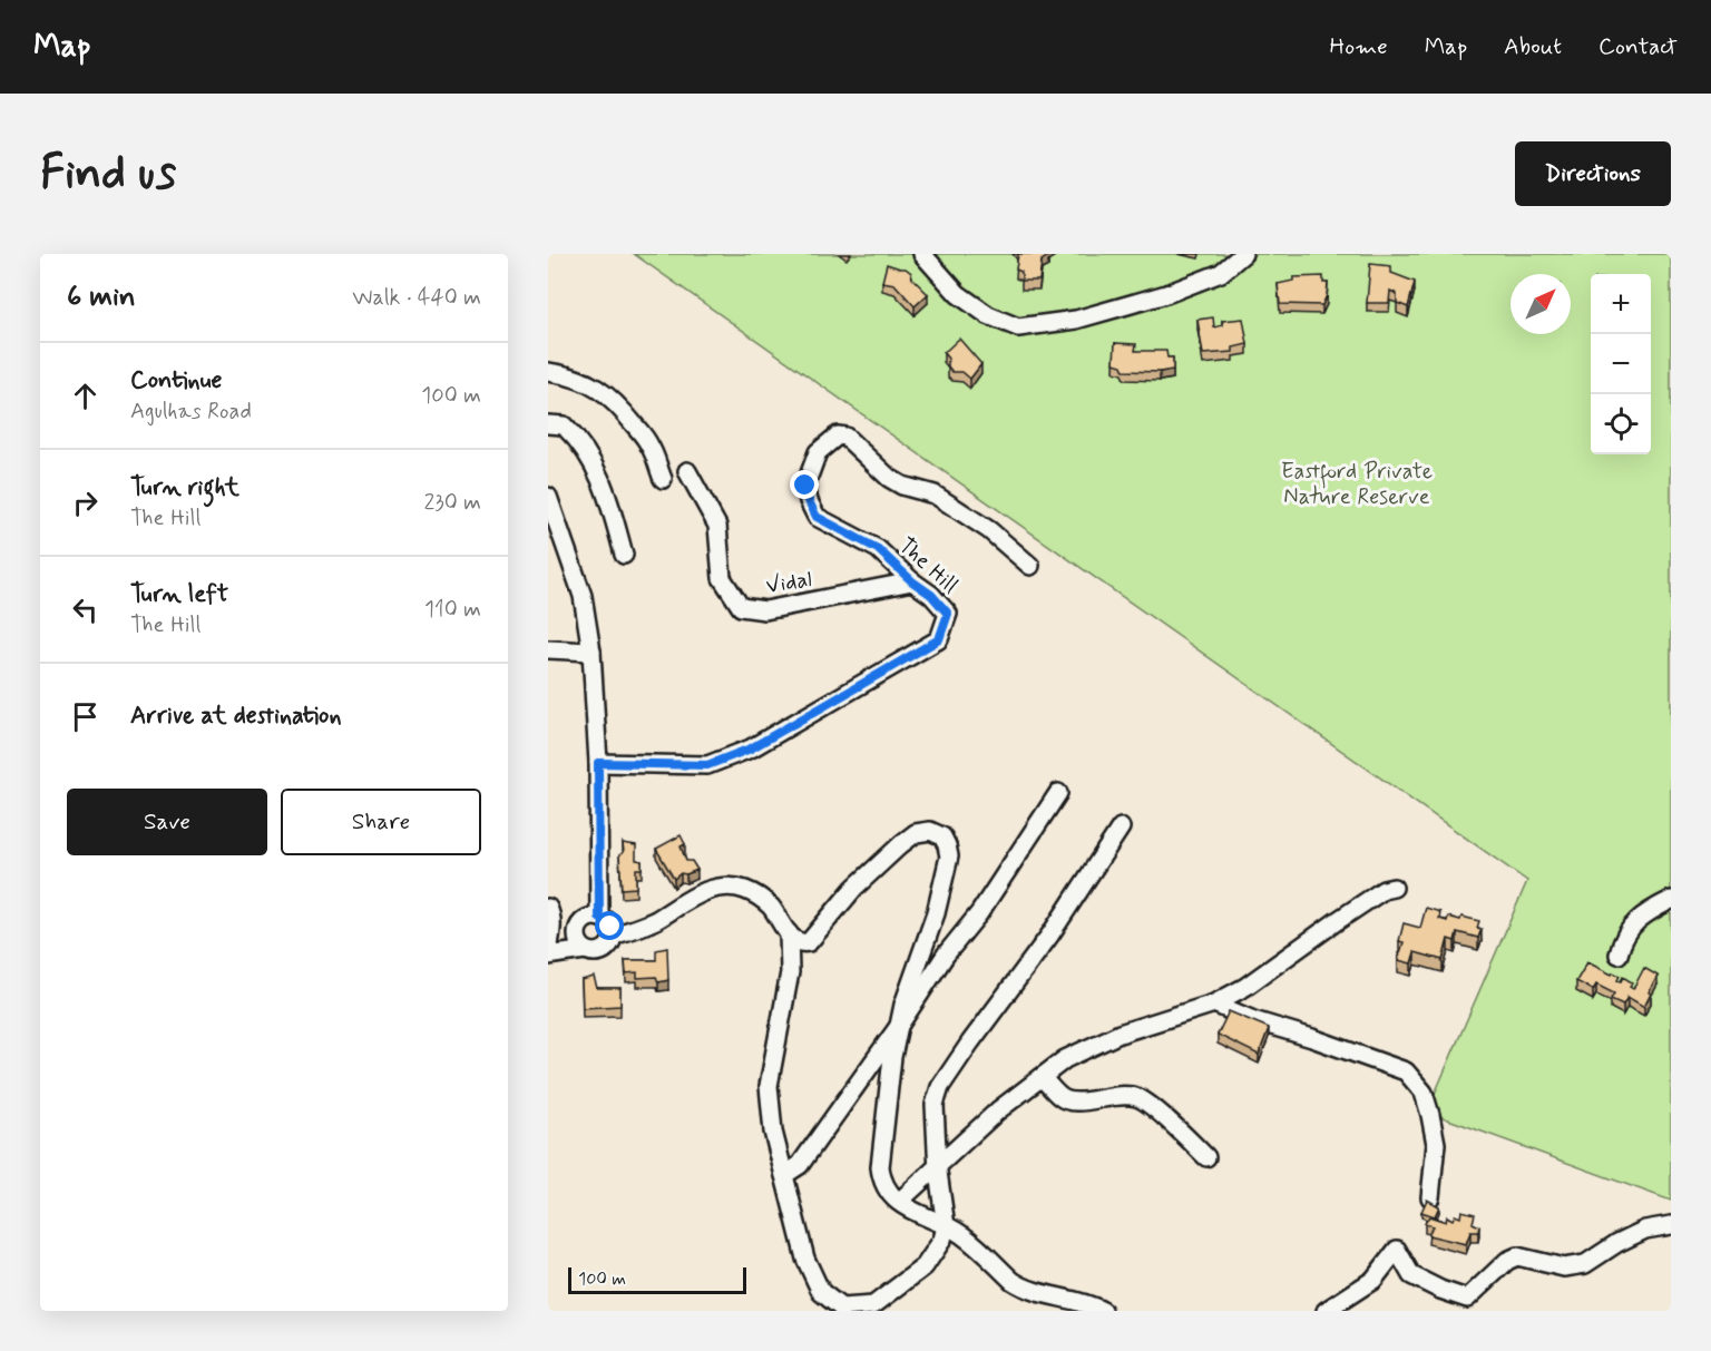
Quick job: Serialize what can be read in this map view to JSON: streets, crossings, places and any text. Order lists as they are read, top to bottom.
{
  "streets": {
    "street": ["The Hill", "Vidal"]
  },
  "crossings": [
    ["The Hill", "Vidal"]
  ],
  "parks": ["Eastford Private Nature Reserve"],
  "scale_bar": "100 m",
  "north": "top right",
  "page": {
    "header": "Map",
    "nav": [
      "Home",
      "Map",
      "About",
      "Contact"
    ],
    "buttons": [
      "Directions",
      ["Save", "Share"]
    ],
    "title": "Find us",
    "heading": ["6 min", "Walk · 440 m"],
    "map_buttons": ["+", "−"],
    "list": [
      ["Continue", "Agulhas Road", "100 m"],
      ["Turn right", "The Hill", "230 m"],
      ["Turn left", "The Hill", "110 m"],
      "Arrive at destination"
    ],
    "scale": "100 m"
  }
}
